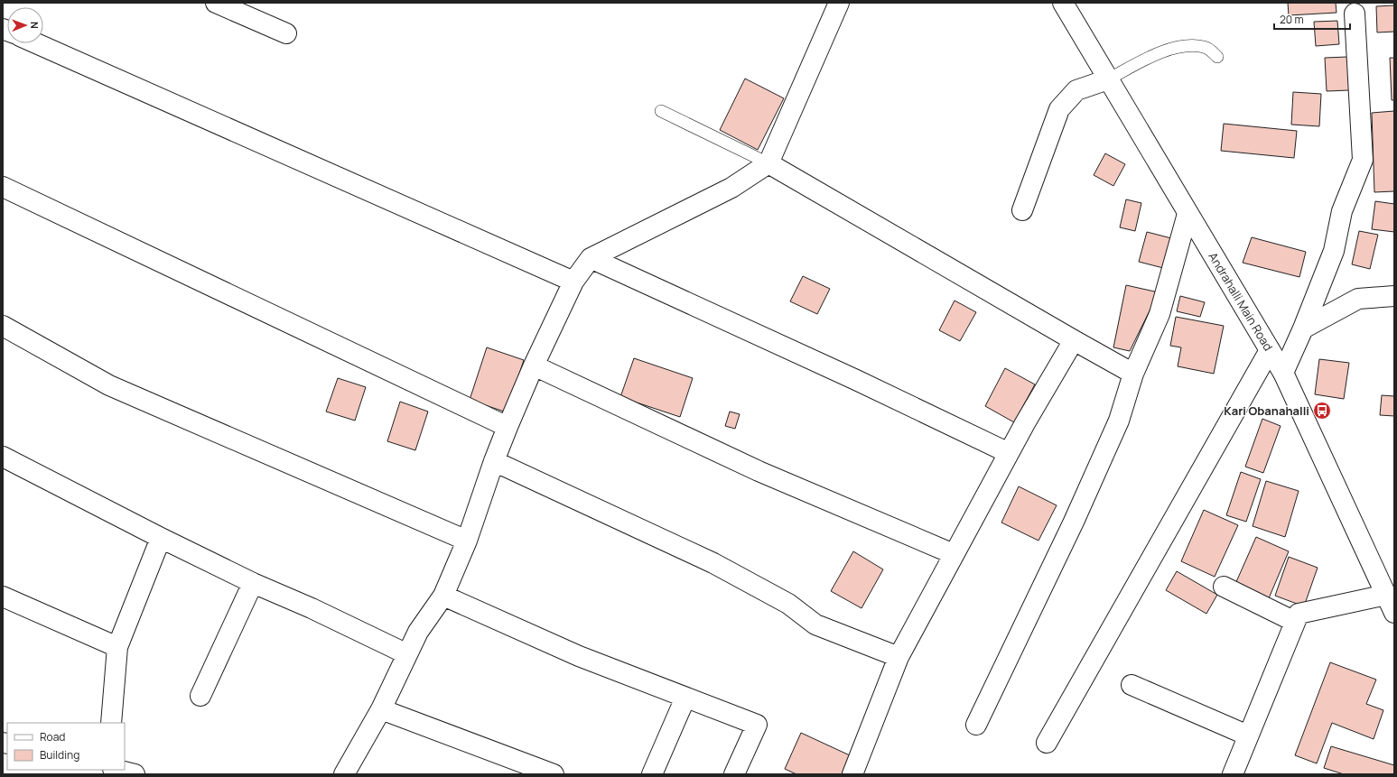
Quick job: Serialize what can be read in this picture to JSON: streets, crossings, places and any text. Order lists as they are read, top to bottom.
{
  "streets": {
    "street": ["Andrahalli Main Road"]
  },
  "places": {
    "bus stop": ["Kari Obanahalli"]
  },
  "legend": ["Road", "Building"],
  "scale_bar": "20 m",
  "north": "right"
}
